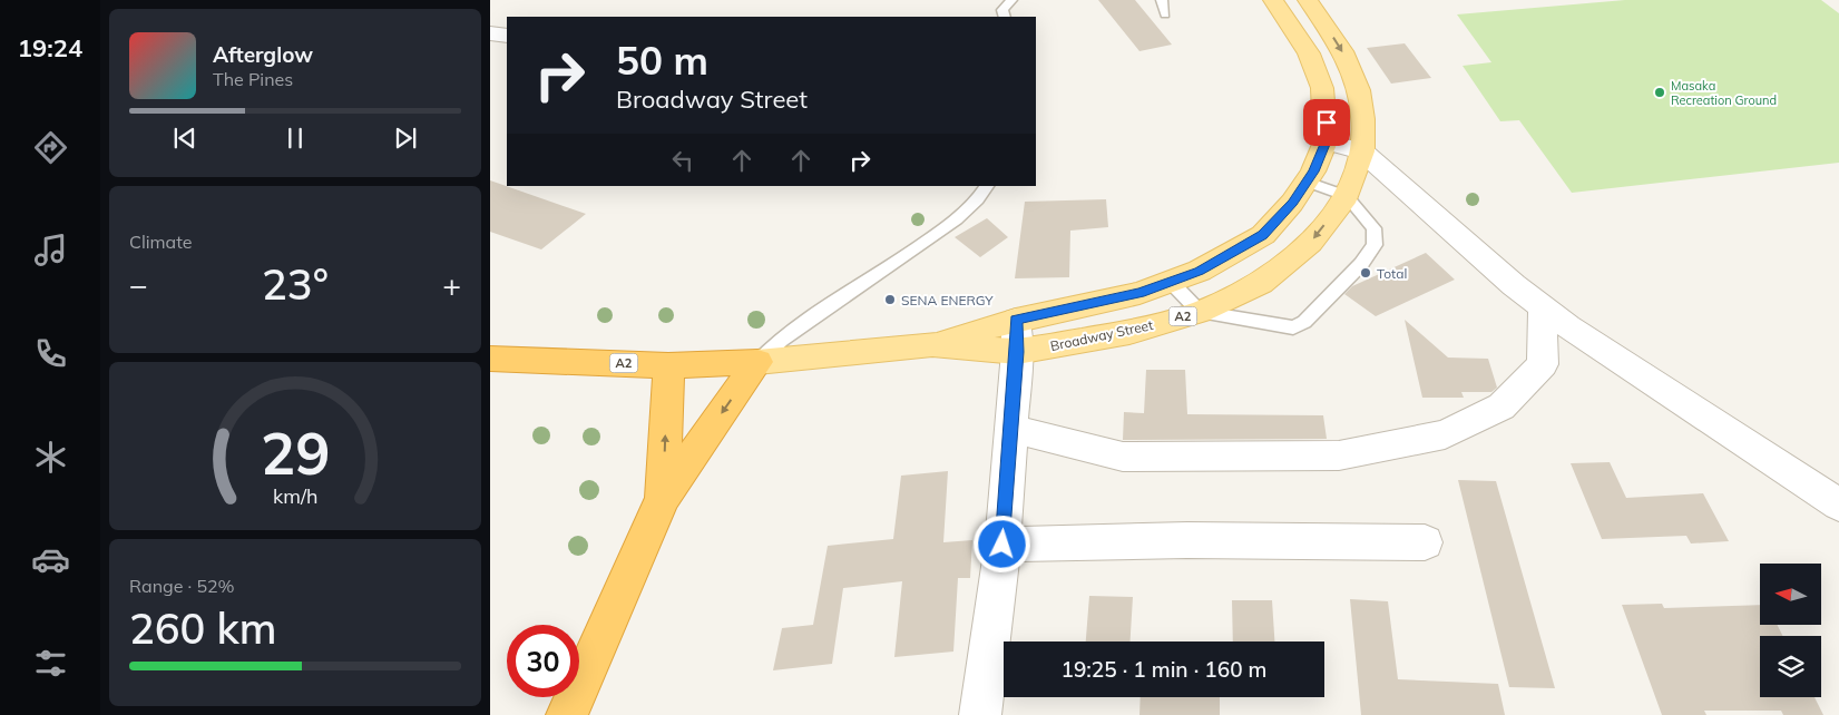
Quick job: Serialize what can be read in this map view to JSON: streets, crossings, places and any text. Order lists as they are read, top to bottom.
{
  "streets": {
    "highway": ["A2"],
    "main road": ["Broadway Street"]
  },
  "crossings": [
    ["A2", "Broadway Street"]
  ],
  "places": ["Masaka Recreation Ground", "Total", "SENA ENERGY"],
  "north": "left",
  "page": {
    "tabs": "19:24",
    "turn": ["50 m", "Broadway Street"],
    "song": ["Afterglow", "The Pines"],
    "tile": [
      "Climate",
      ["Range · 52%", "260 km"]
    ],
    "heat": ["−", "23°", "+"],
    "limit": "30",
    "trip": "19:25 · 1 min · 160 m",
    "gauge": ["29", "km/h"]
  }
}
